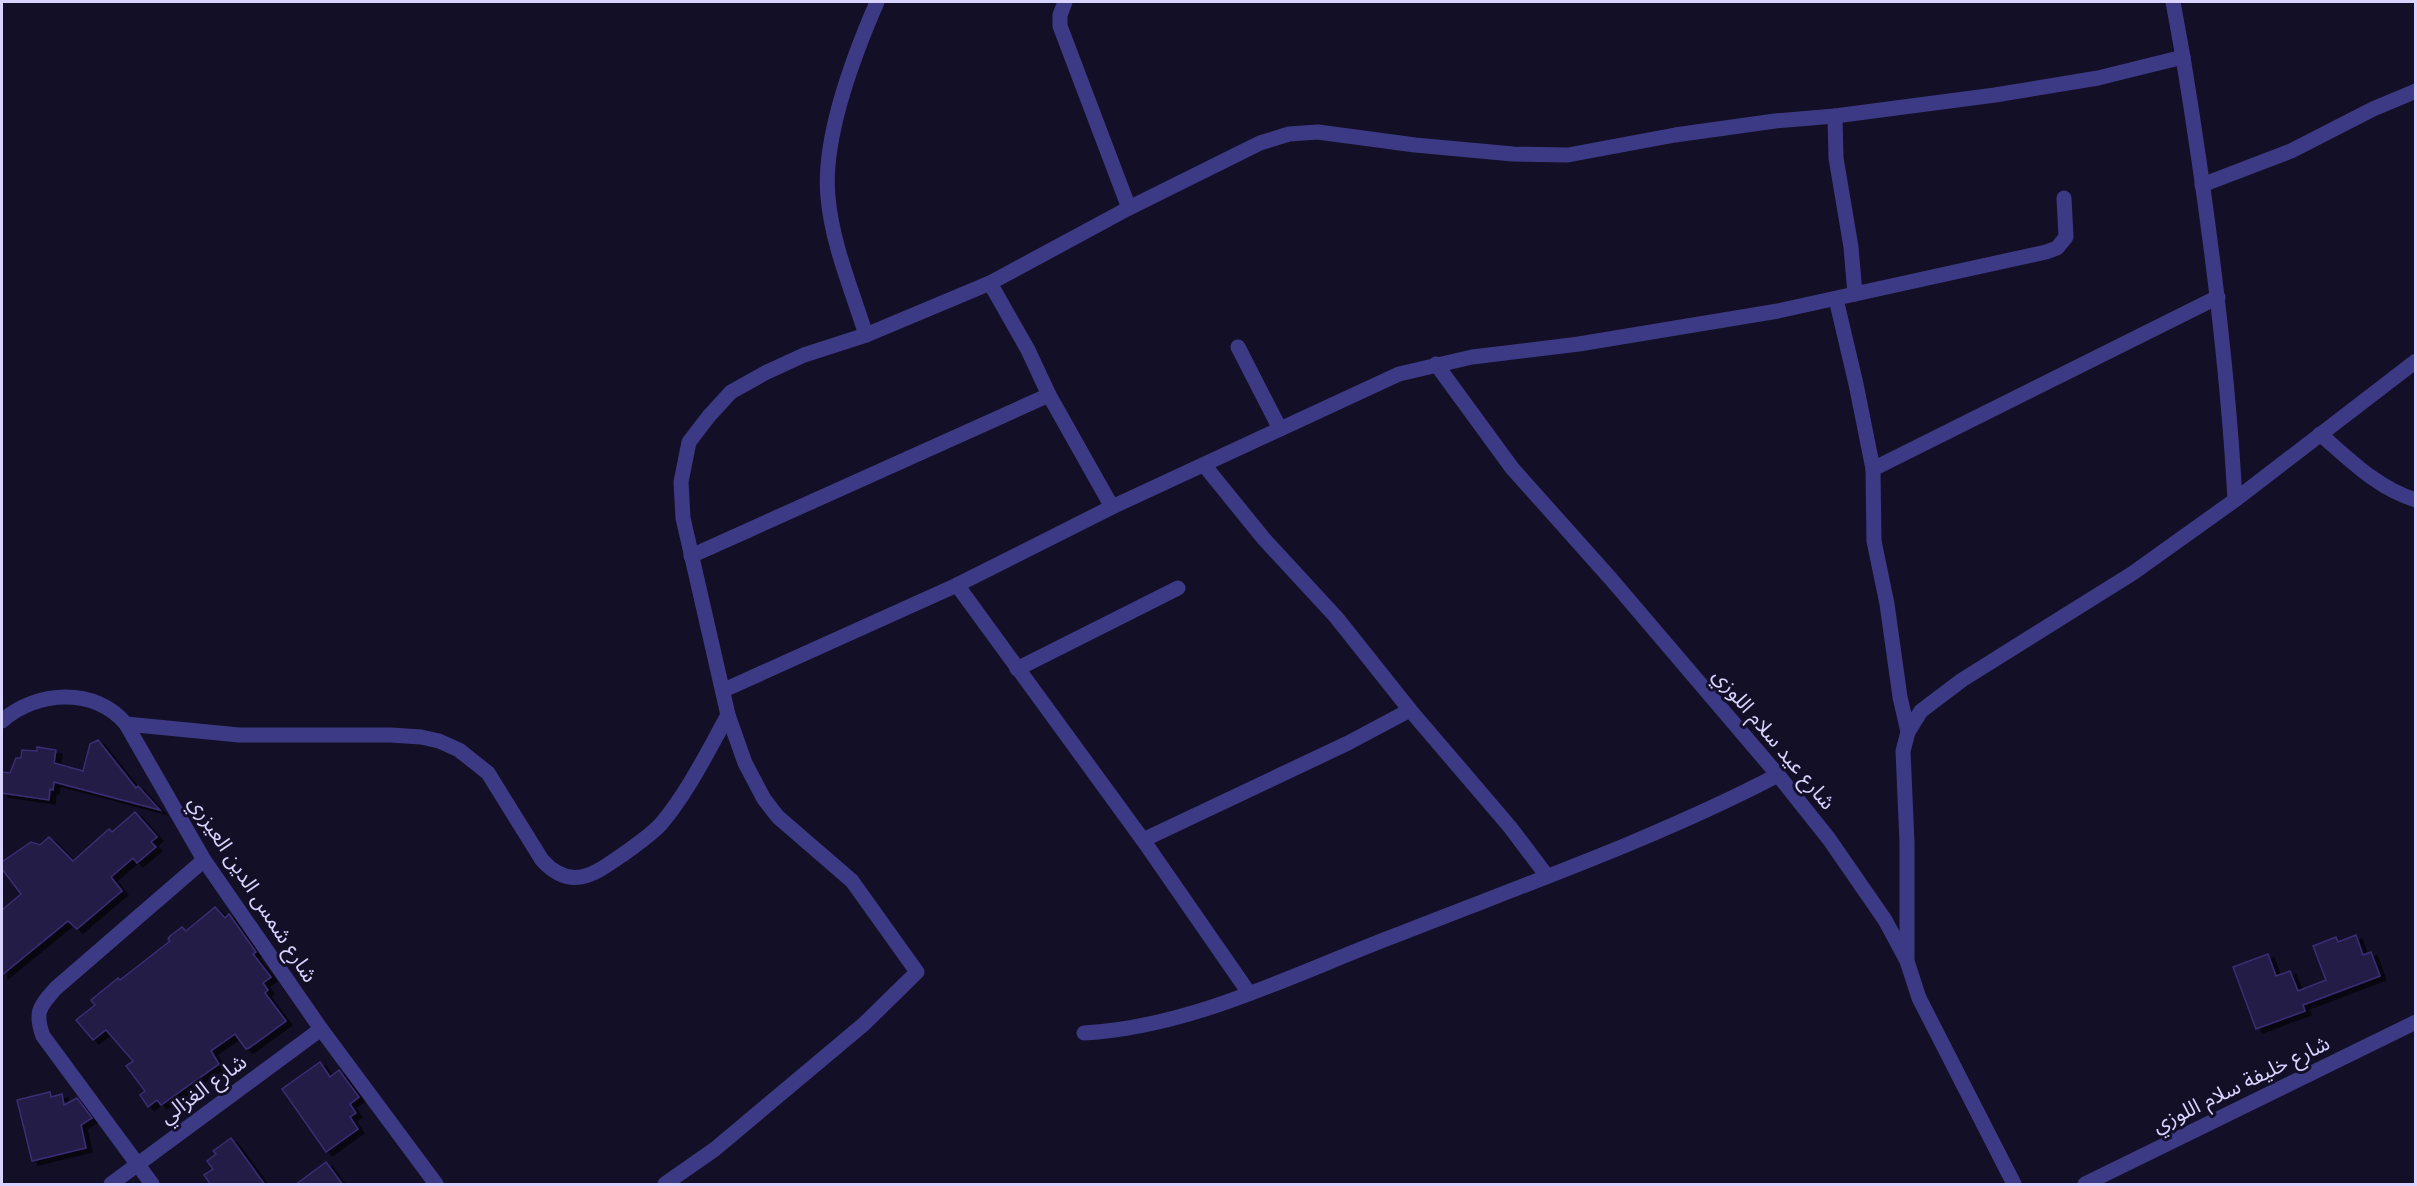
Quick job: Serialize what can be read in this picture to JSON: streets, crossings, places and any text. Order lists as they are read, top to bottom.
{
  "streets": {
    "street": [
      "شارع عيد سلام اللوزي",
      "شارع شمس الدين العيزري",
      "شارع خليفة سلام اللوزي",
      "شارع الغزالي"
    ]
  },
  "crossings": [
    ["شارع شمس الدين العيزري", "شارع الغزالي"]
  ]
}
